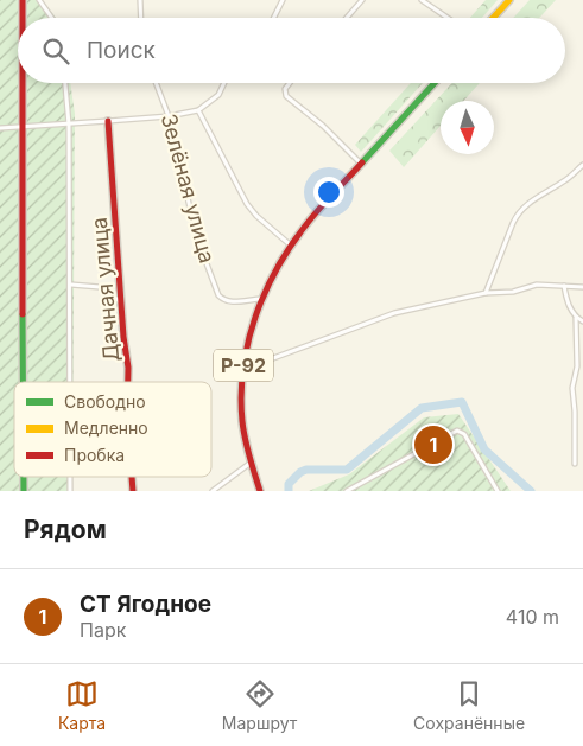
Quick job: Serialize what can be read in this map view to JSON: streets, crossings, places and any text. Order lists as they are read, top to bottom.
{
  "streets": {
    "street": ["Зелёная улица", "Дачная улица", "Р-92"]
  },
  "crossings": [
    ["Зелёная улица", "Р-92"]
  ],
  "legend": ["Свободно", "Медленно", "Пробка"],
  "north": "bottom",
  "page": {
    "search": "Поиск",
    "pins": "1",
    "heading": "Рядом",
    "list": [
      {
        "mark": "1",
        "name": "СТ Ягодное",
        "note": "Парк",
        "value": "410 m"
      }
    ],
    "nav": ["Карта", "Маршрут", "Сохранённые"]
  }
}
